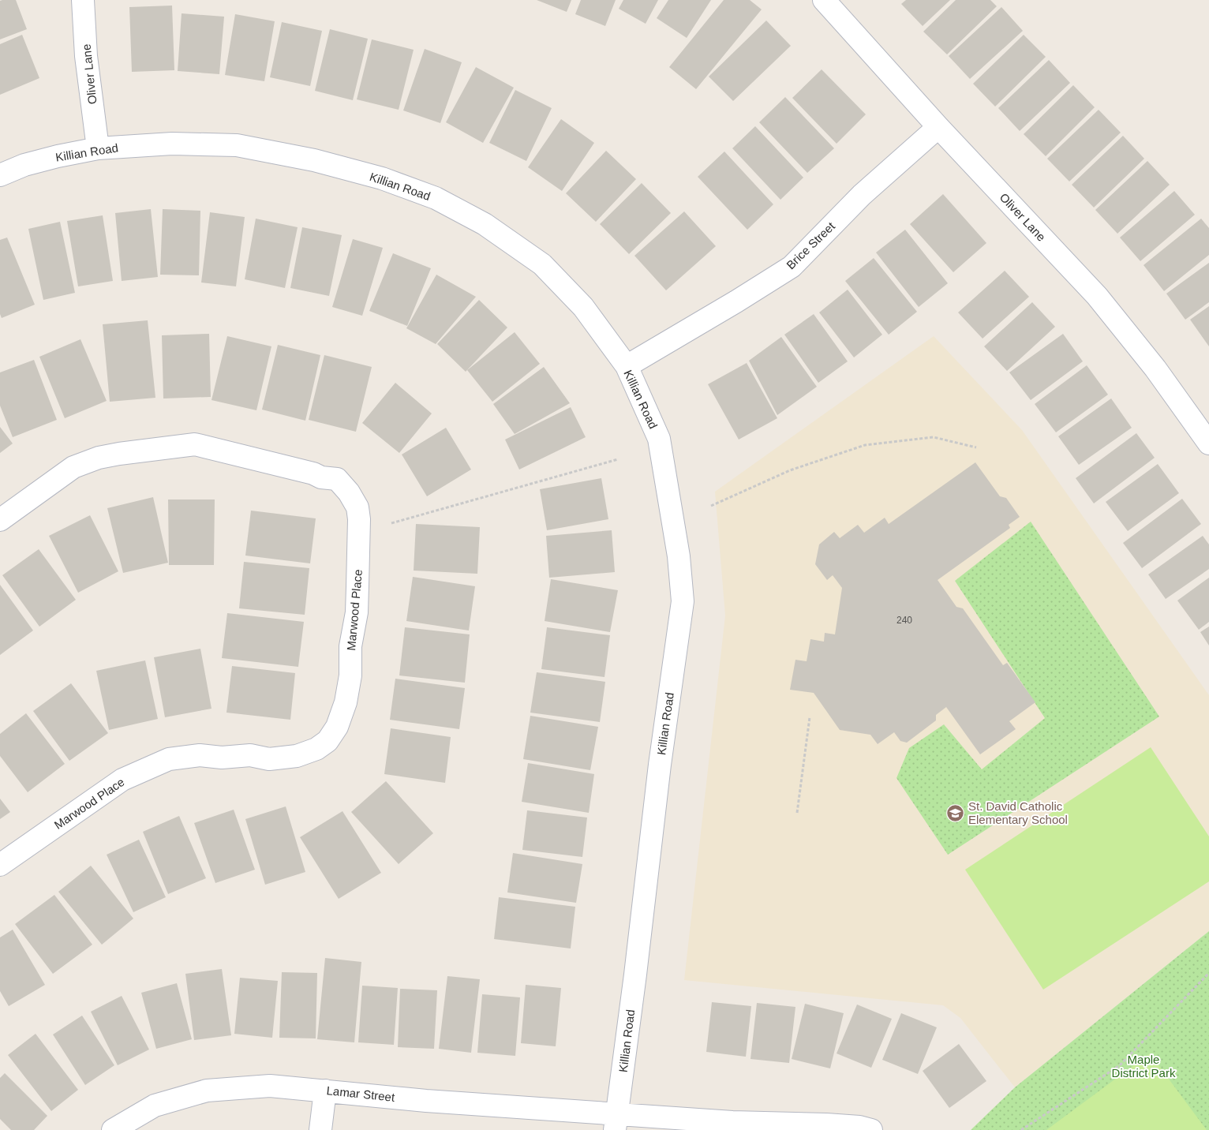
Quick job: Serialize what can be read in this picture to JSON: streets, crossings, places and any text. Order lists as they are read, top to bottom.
{
  "streets": {
    "street": [
      "Oliver Lane",
      "Killian Road",
      "Brice Street",
      "Marwood Place",
      "Lamar Street"
    ]
  },
  "crossings": [
    ["Oliver Lane", "Killian Road"],
    ["Oliver Lane", "Brice Street"],
    ["Killian Road", "Brice Street"],
    ["Killian Road", "Lamar Street"]
  ],
  "parks": ["Maple District Park"],
  "places": {
    "school or university": ["St. David Catholic Elementary School"]
  },
  "house_numbers": ["240"]
}
